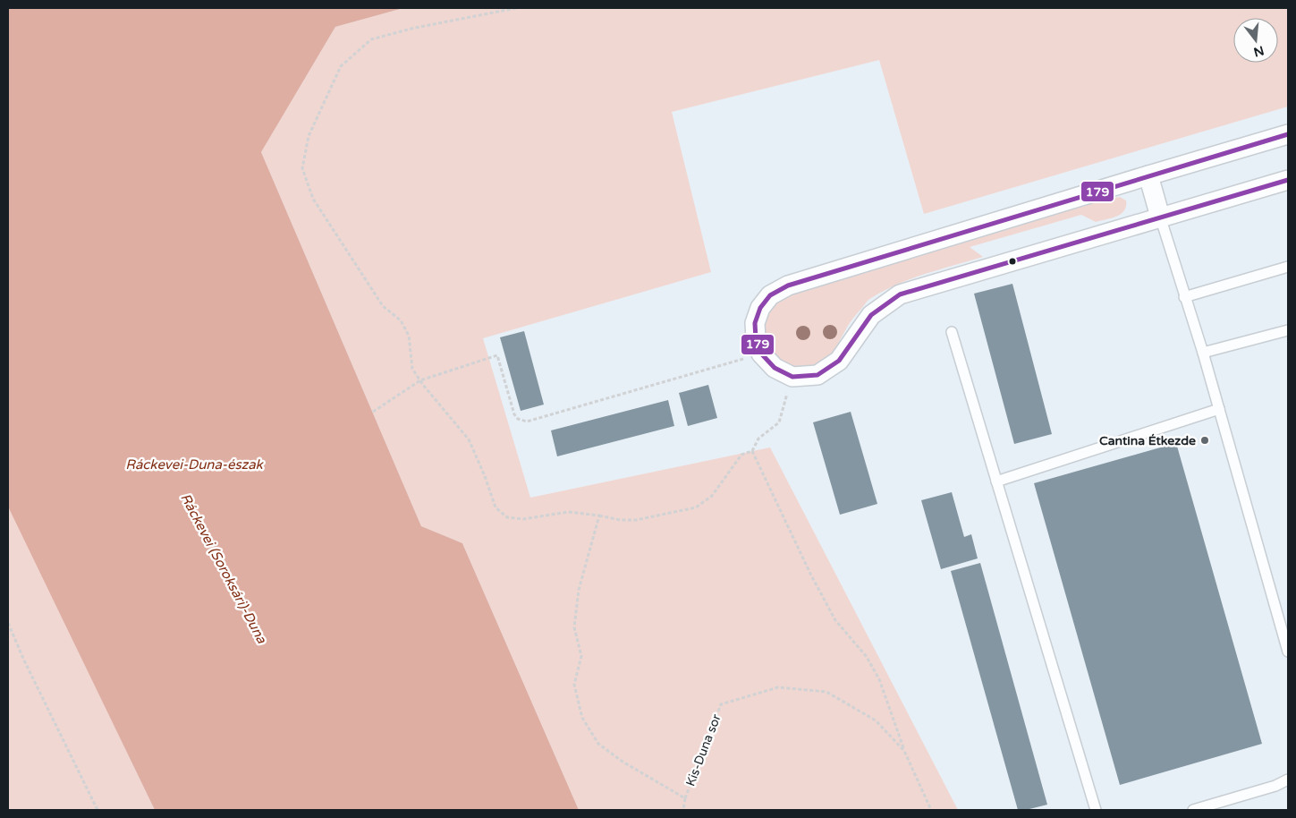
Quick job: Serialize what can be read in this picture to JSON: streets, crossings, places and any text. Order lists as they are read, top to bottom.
{
  "streets": {
    "path": ["Kis-Duna sor"]
  },
  "water": ["Ráckevei-Duna-észak", "Ráckevei (Soroksári)-Duna"],
  "places": ["Cantina Étkezde"],
  "lines": ["transit line 179"],
  "north": "bottom"
}
